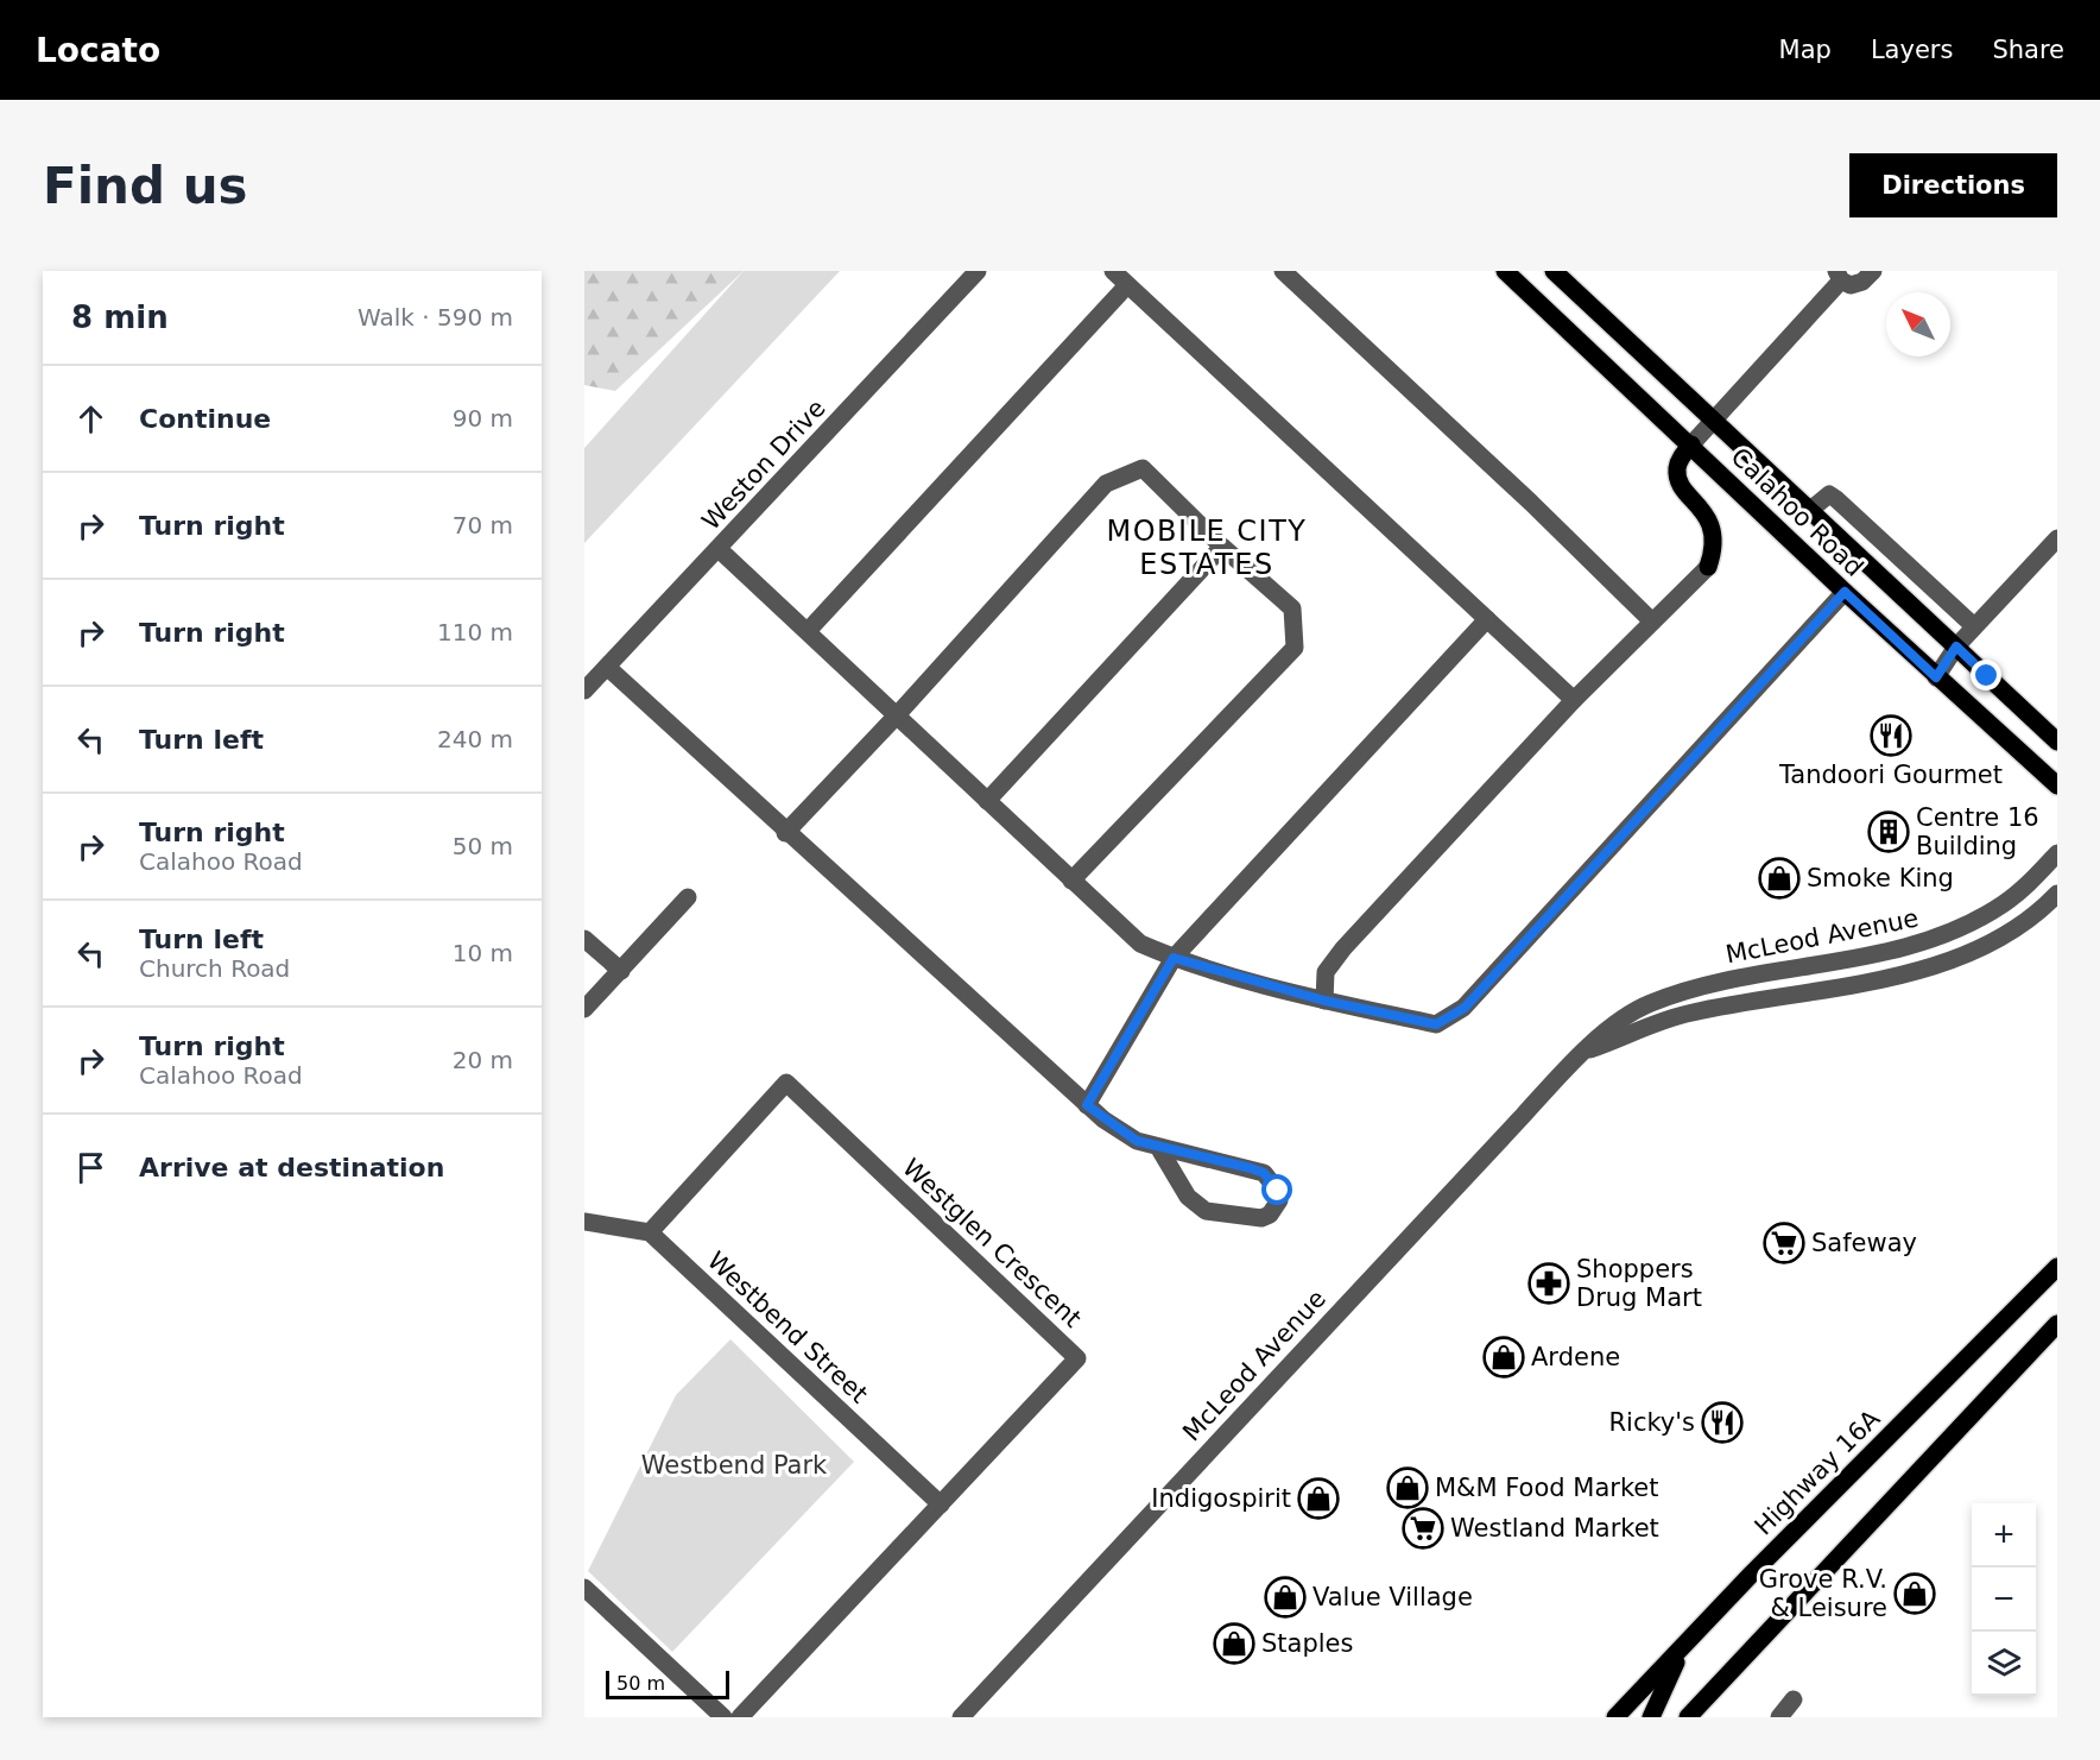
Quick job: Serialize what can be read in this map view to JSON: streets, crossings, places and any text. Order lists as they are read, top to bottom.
{
  "streets": {
    "main road": ["Calahoo Road", "Highway 16A"],
    "street": [
      "Weston Drive",
      "McLeod Avenue",
      "Westglen Crescent",
      "Westbend Street"
    ]
  },
  "crossings": [
    ["Westglen Crescent", "Westbend Street"]
  ],
  "districts": ["MOBILE CITY ESTATES"],
  "parks": ["Westbend Park"],
  "places": {
    "restaurant": ["Tandoori Gourmet", "Ricky's"],
    "building": ["Centre 16 Building"],
    "shop": [
      "Smoke King",
      "Ardene",
      "M&M Food Market",
      "Indigospirit",
      "Grove R.V. & Leisure",
      "Value Village",
      "Staples"
    ],
    "supermarket": ["Safeway", "Westland Market"],
    "pharmacy": ["Shoppers Drug Mart"]
  },
  "scale_bar": "50 m",
  "north": "top left",
  "page": {
    "header": "Locato",
    "nav": ["Map", "Layers", "Share"],
    "buttons": "Directions",
    "title": "Find us",
    "heading": ["8 min", "Walk · 590 m"],
    "list": [
      ["Continue", "90 m"],
      ["Turn right", "70 m"],
      ["Turn right", "110 m"],
      ["Turn left", "240 m"],
      ["Turn right", "Calahoo Road", "50 m"],
      ["Turn left", "Church Road", "10 m"],
      ["Turn right", "Calahoo Road", "20 m"],
      "Arrive at destination"
    ],
    "map_buttons": ["+", "−"],
    "scale": "50 m"
  }
}
